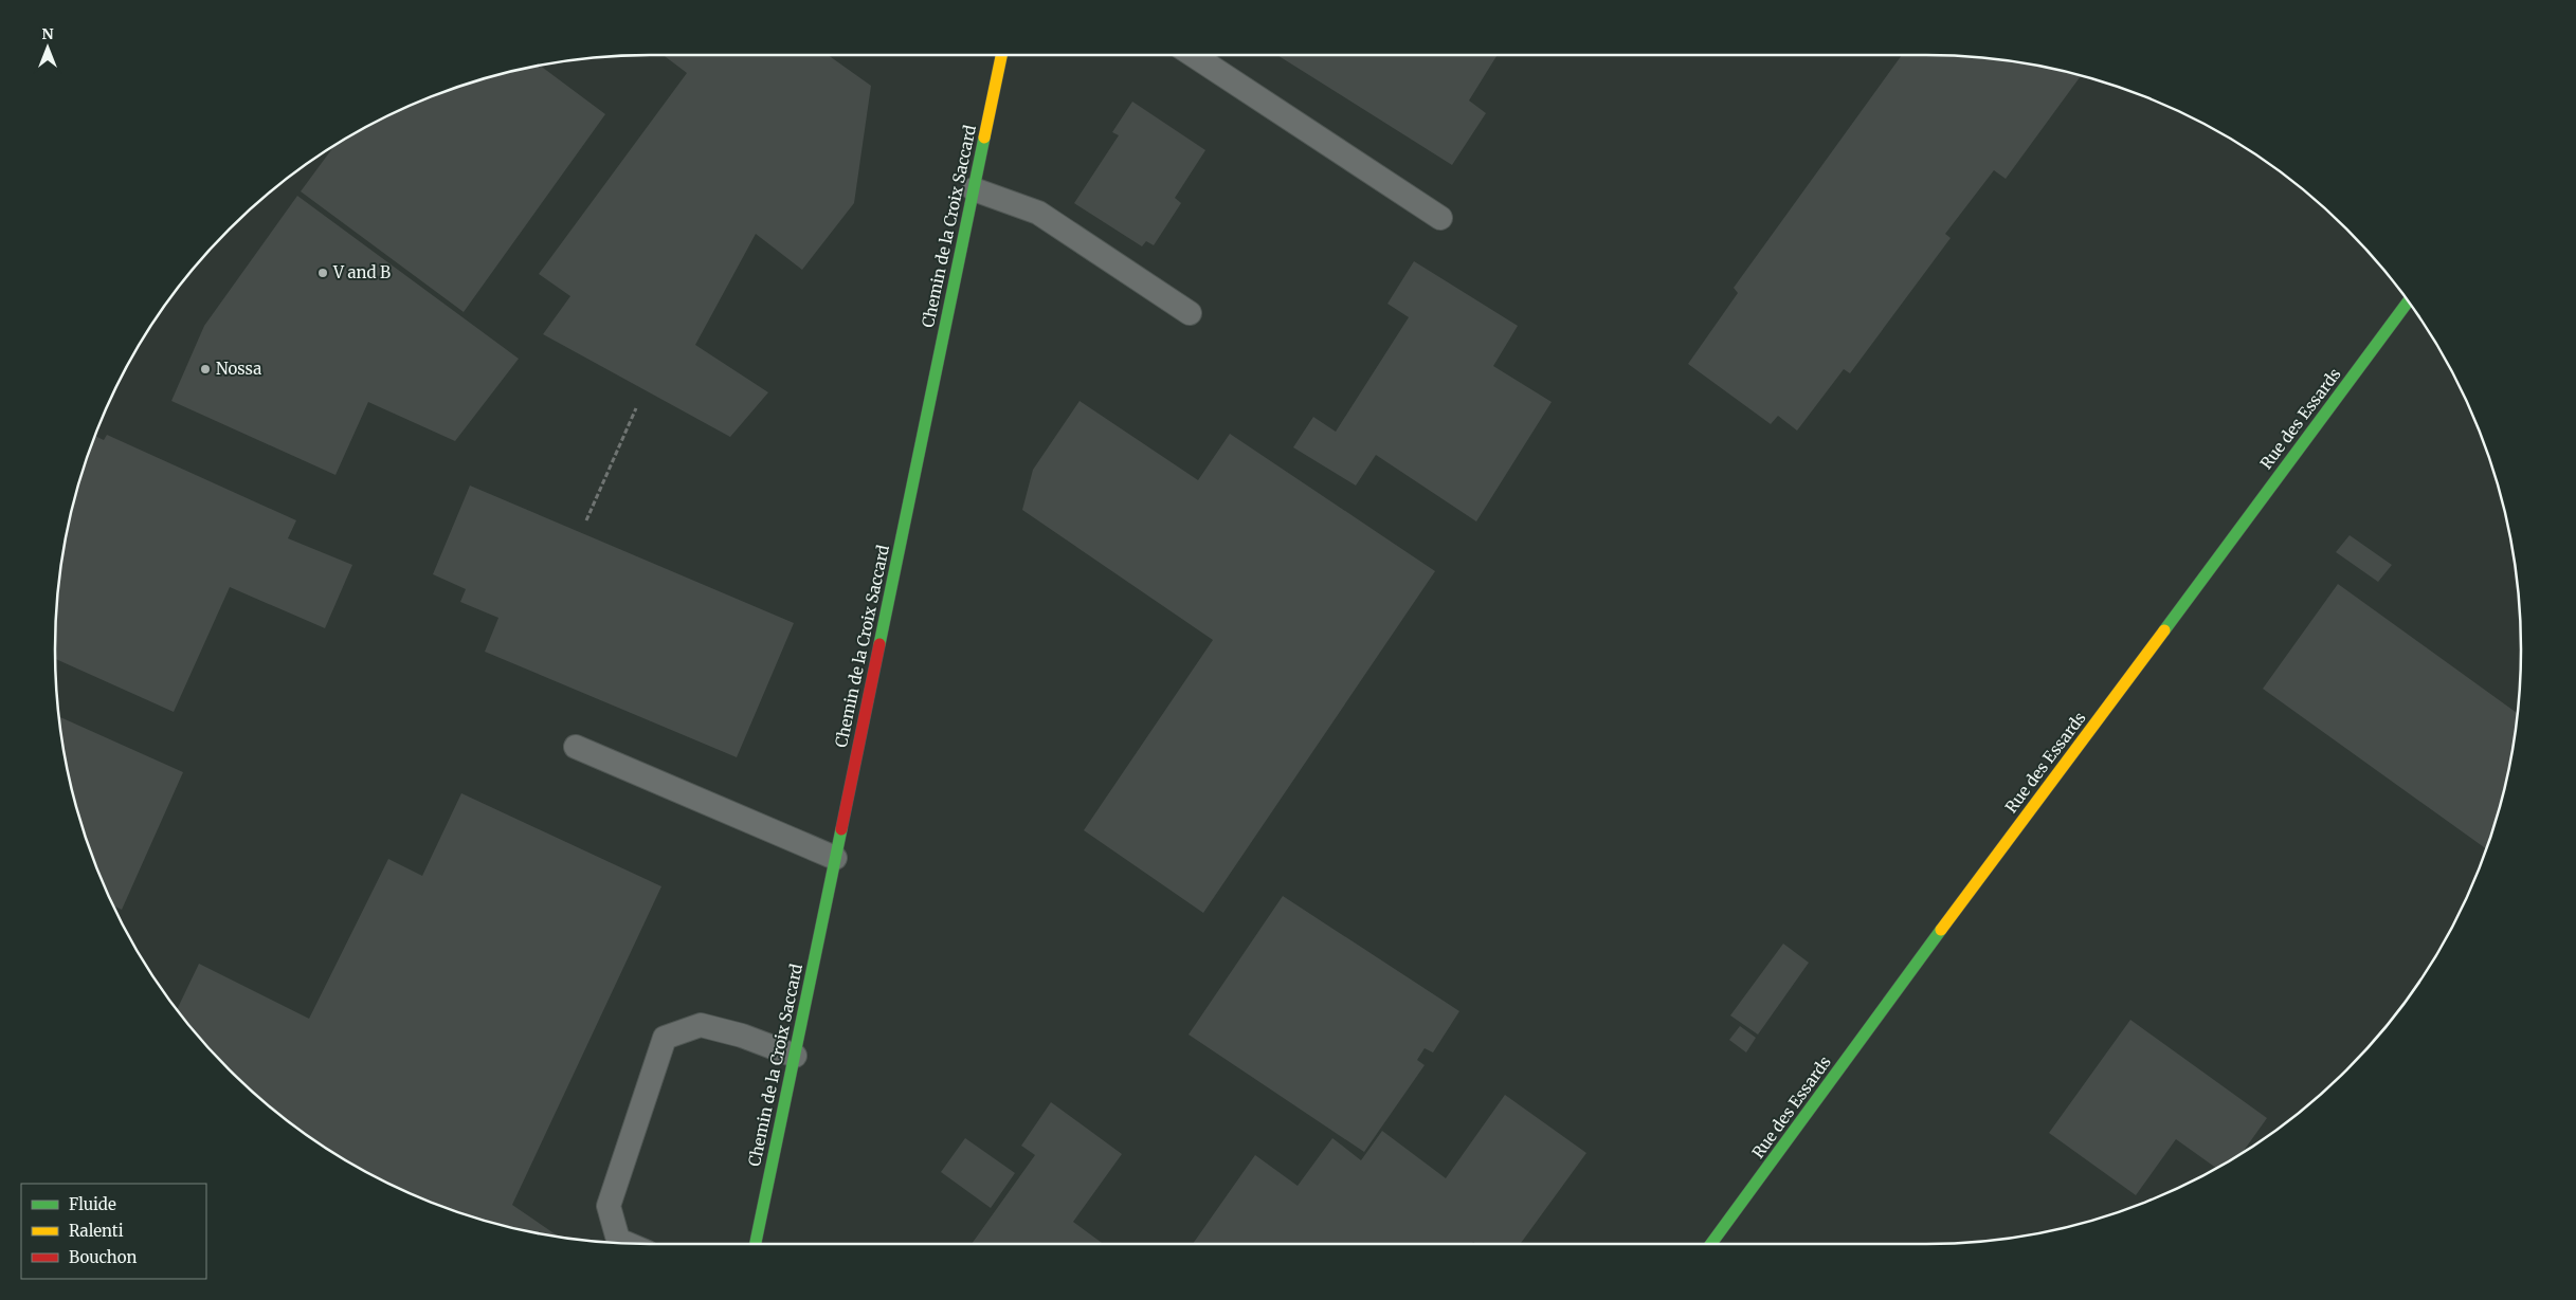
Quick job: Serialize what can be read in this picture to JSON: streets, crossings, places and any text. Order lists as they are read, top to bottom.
{
  "streets": {
    "street": ["Chemin de la Croix Saccard", "Rue des Essards"]
  },
  "places": ["V and B", "Nossa"],
  "legend": ["Fluide", "Ralenti", "Bouchon"],
  "north": "top"
}
